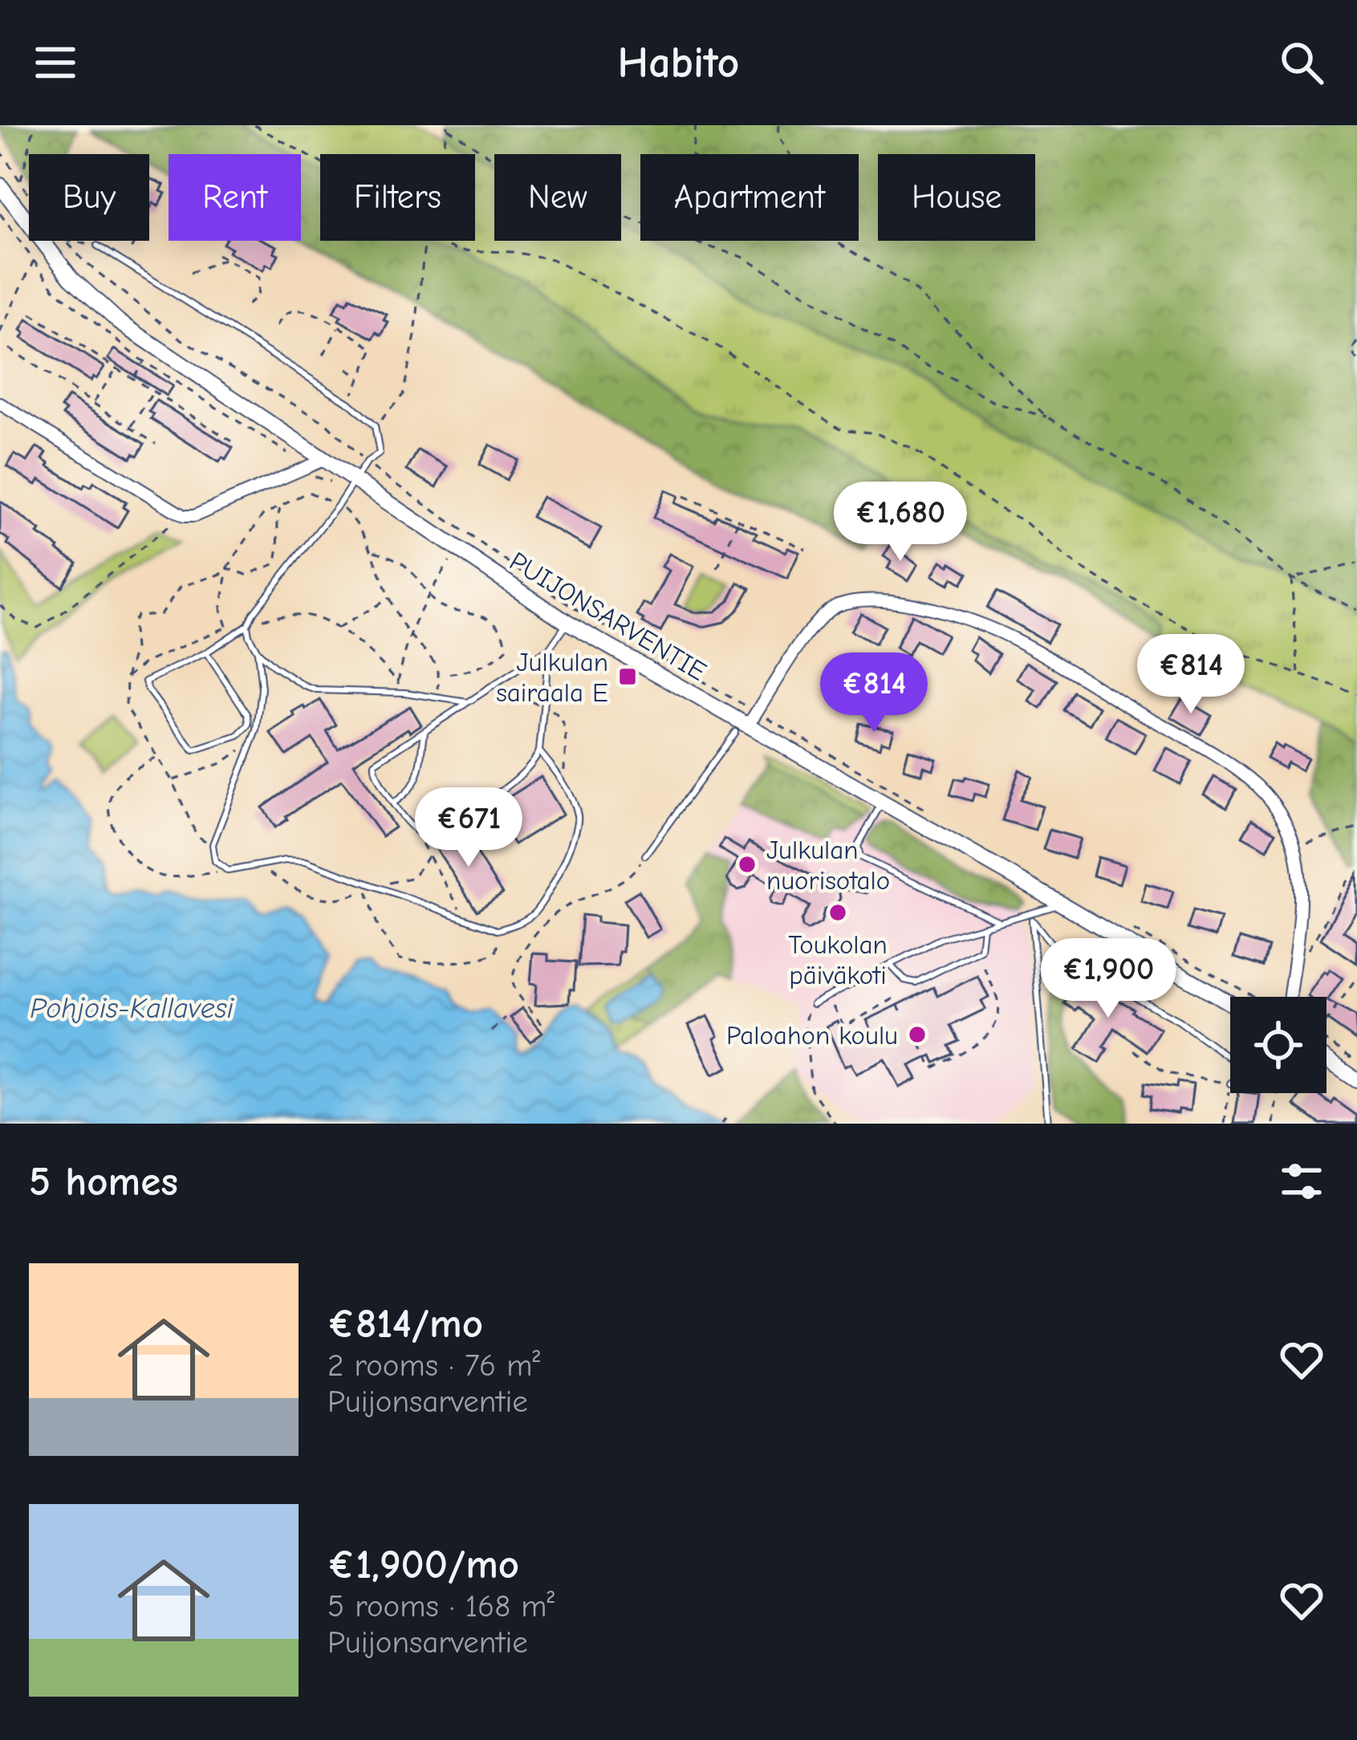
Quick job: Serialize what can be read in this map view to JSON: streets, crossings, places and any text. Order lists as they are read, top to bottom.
{
  "streets": {
    "main road": ["PUIJONSARVENTIE"]
  },
  "water": ["Pohjois-Kallavesi"],
  "places": {
    "transit": ["Julkulan sairaala E"],
    "other": ["Julkulan nuorisotalo", "Toukolan päiväkoti", "Paloahon koulu"]
  },
  "page": {
    "header": "Habito",
    "chip": [
      "Buy",
      "Rent",
      "Filters",
      "New",
      "Apartment",
      "House"
    ],
    "price": [
      "€1,680",
      "€814",
      "€814",
      "€671",
      "€1,900"
    ],
    "heading": "5 homes",
    "list": [
      {
        "name": "€814/mo",
        "note": "2 rooms · 76 m² · Puijonsarventie"
      },
      {
        "name": "€1,900/mo",
        "note": "5 rooms · 168 m² · Puijonsarventie"
      }
    ]
  }
}
